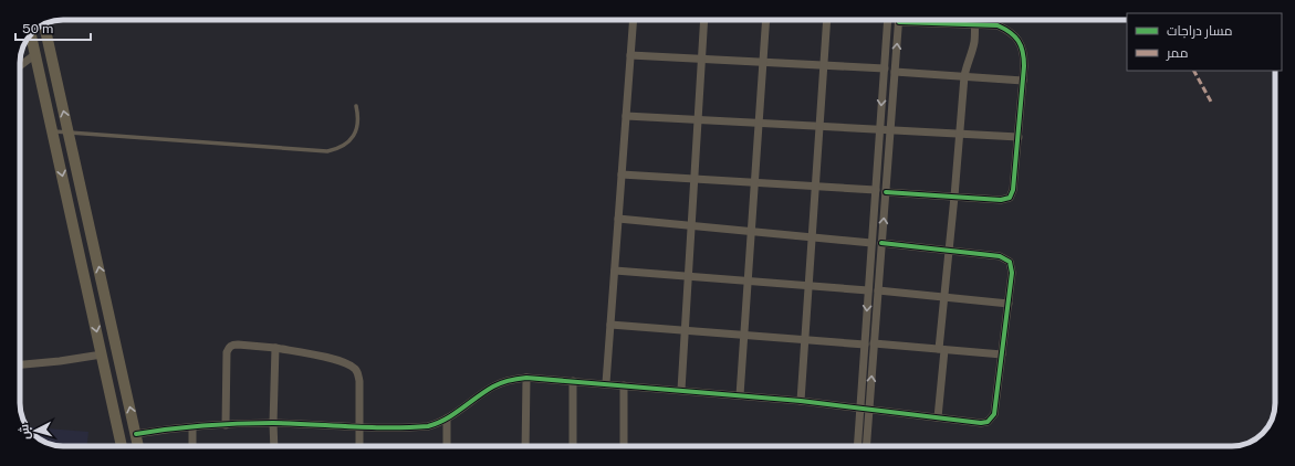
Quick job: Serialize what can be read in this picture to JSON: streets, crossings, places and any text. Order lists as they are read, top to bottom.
{
  "legend": ["مسار دراجات", "ممر"],
  "scale_bar": "50 m",
  "north": "left"
}
